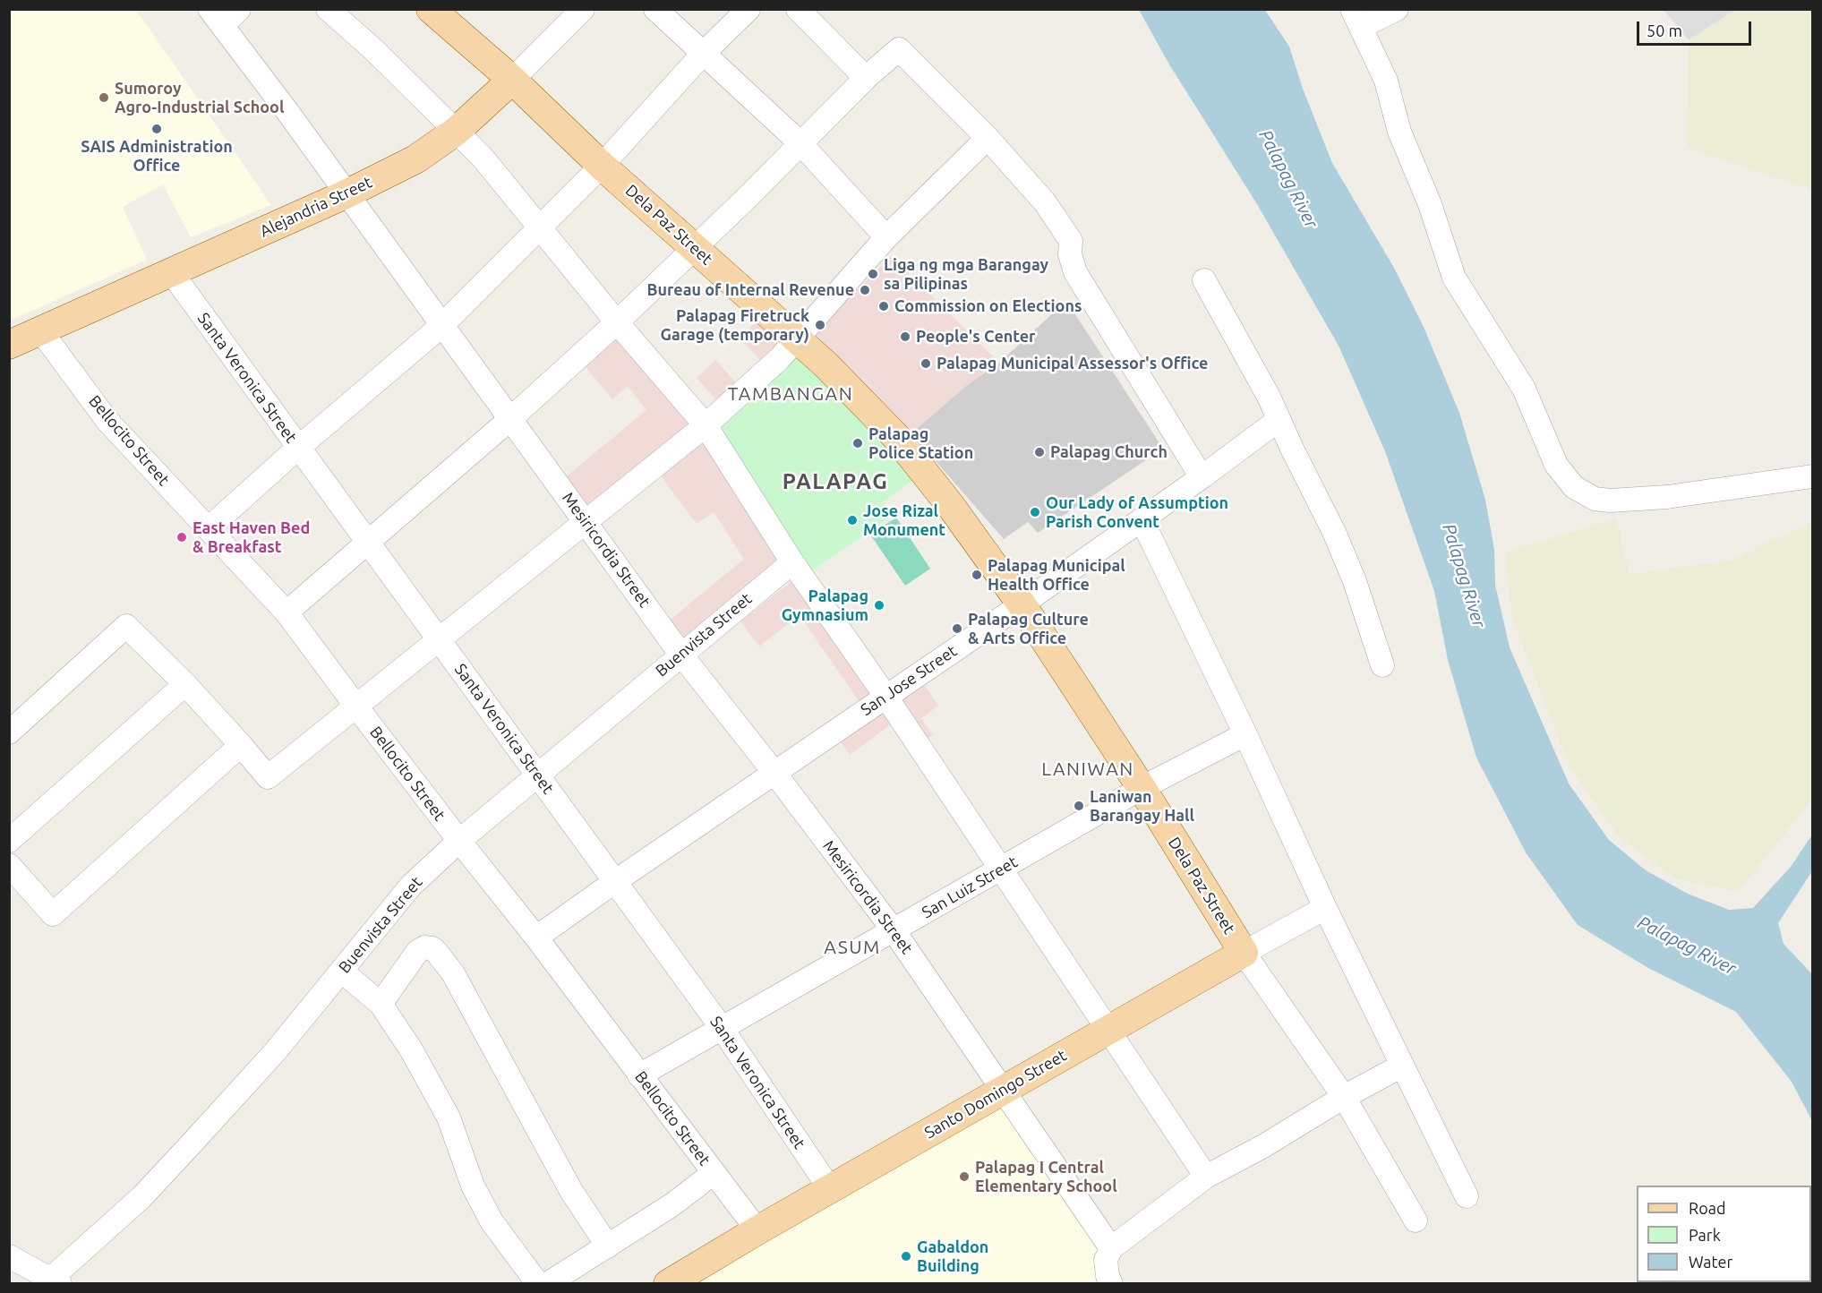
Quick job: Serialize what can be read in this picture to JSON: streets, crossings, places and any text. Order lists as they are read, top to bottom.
{
  "streets": {
    "main road": ["Alejandria Street", "Dela Paz Street", "Santo Domingo Street"],
    "street": [
      "Santa Veronica Street",
      "Bellocito Street",
      "Mesiricordia Street",
      "Buenvista Street",
      "San Jose Street",
      "San Luiz Street"
    ]
  },
  "crossings": [
    ["Alejandria Street", "Dela Paz Street"],
    ["Alejandria Street", "Santa Veronica Street"],
    ["Alejandria Street", "Bellocito Street"],
    ["Alejandria Street", "Mesiricordia Street"],
    ["Dela Paz Street", "San Jose Street"],
    ["Dela Paz Street", "San Luiz Street"],
    ["Dela Paz Street", "Santo Domingo Street"],
    ["Santa Veronica Street", "Buenvista Street"],
    ["Santa Veronica Street", "San Jose Street"],
    ["Santa Veronica Street", "San Luiz Street"],
    ["Santa Veronica Street", "Santo Domingo Street"],
    ["Bellocito Street", "Buenvista Street"],
    ["Bellocito Street", "San Jose Street"],
    ["Bellocito Street", "San Luiz Street"],
    ["Bellocito Street", "Santo Domingo Street"],
    ["Mesiricordia Street", "Buenvista Street"],
    ["Mesiricordia Street", "San Jose Street"],
    ["Mesiricordia Street", "San Luiz Street"],
    ["Mesiricordia Street", "Santo Domingo Street"]
  ],
  "districts": [
    "TAMBANGAN",
    "PALAPAG",
    "LANIWAN",
    "ASUM"
  ],
  "water": ["Palapag River"],
  "places": [
    "Sumoroy Agro-Industrial School",
    "SAIS Administration Office",
    "Liga ng mga Barangay sa Pilipinas",
    "Bureau of Internal Revenue",
    "Commission on Elections",
    "Palapag Firetruck Garage (temporary)",
    "People's Center",
    "Palapag Municipal Assessor's Office",
    "Palapag Police Station",
    "Palapag Church",
    "Our Lady of Assumption Parish Convent",
    "Jose Rizal Monument",
    "East Haven Bed & Breakfast",
    "Palapag Municipal Health Office",
    "Palapag Gymnasium",
    "Palapag Culture & Arts Office",
    "Laniwan Barangay Hall",
    "Palapag I Central Elementary School",
    "Gabaldon Building"
  ],
  "legend": ["Road", "Park", "Water"],
  "scale_bar": "50 m"
}
